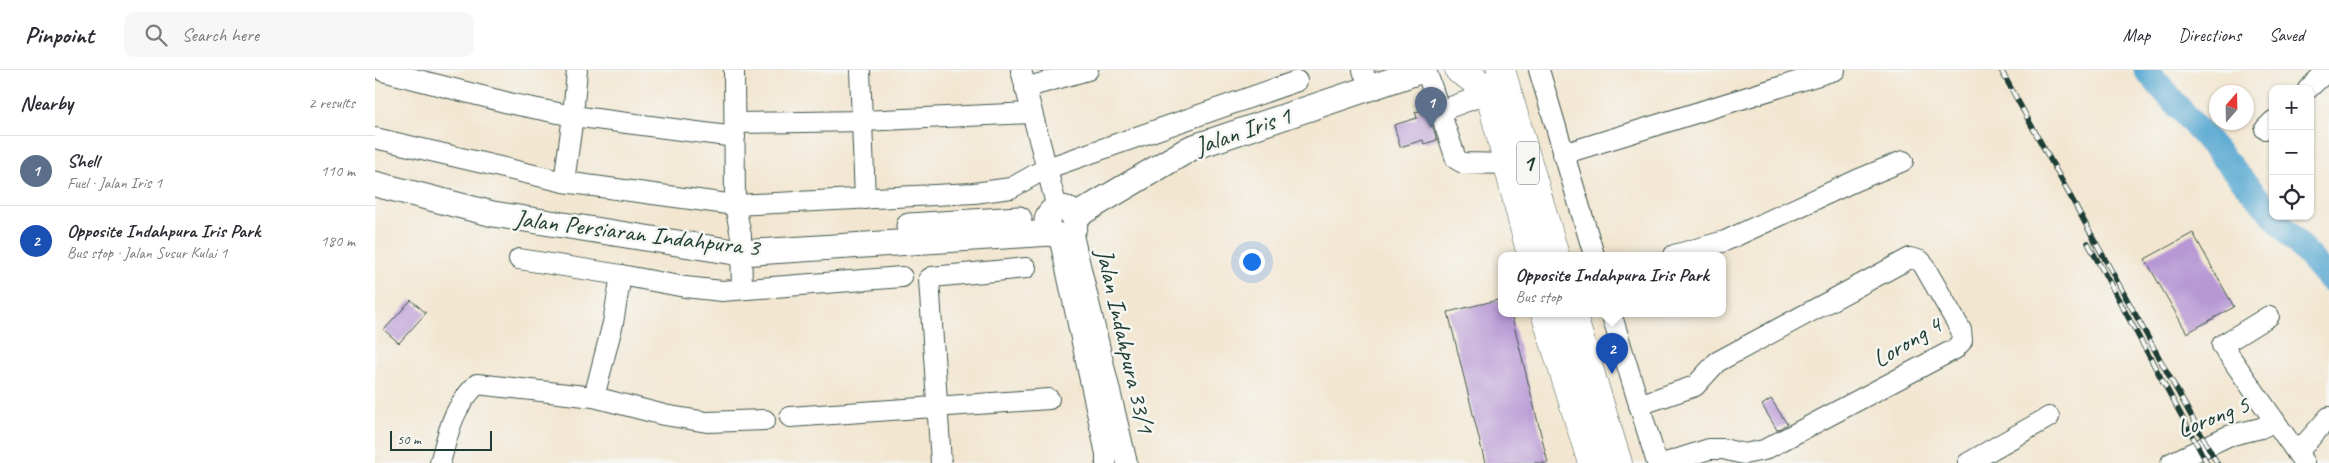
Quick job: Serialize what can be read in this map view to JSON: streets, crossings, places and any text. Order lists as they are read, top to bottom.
{
  "streets": {
    "highway": ["1"],
    "main road": ["Jalan Iris 1", "Jalan Persiaran Indahpura 3"],
    "street": ["Jalan Indahpura 33/1", "Lorong 4", "Lorong 5"]
  },
  "crossings": [
    ["Jalan Iris 1", "Jalan Persiaran Indahpura 3"],
    ["Jalan Iris 1", "Jalan Indahpura 33/1"],
    ["Jalan Persiaran Indahpura 3", "Jalan Indahpura 33/1"]
  ],
  "scale_bar": "50 m",
  "north": "top",
  "page": {
    "header": "Pinpoint",
    "search": "Search here",
    "nav": ["Map", "Directions", "Saved"],
    "heading": ["Nearby", "2 results"],
    "map_buttons": ["+", "−"],
    "pins": ["1", "2"],
    "list": [
      {
        "mark": "1",
        "name": "Shell",
        "note": "Fuel · Jalan Iris 1",
        "value": "110 m"
      },
      {
        "mark": "2",
        "name": "Opposite Indahpura Iris Park",
        "note": "Bus stop · Jalan Susur Kulai 1",
        "value": "180 m"
      }
    ],
    "popup": ["Opposite Indahpura Iris Park", "Bus stop"],
    "scale": "50 m"
  }
}
